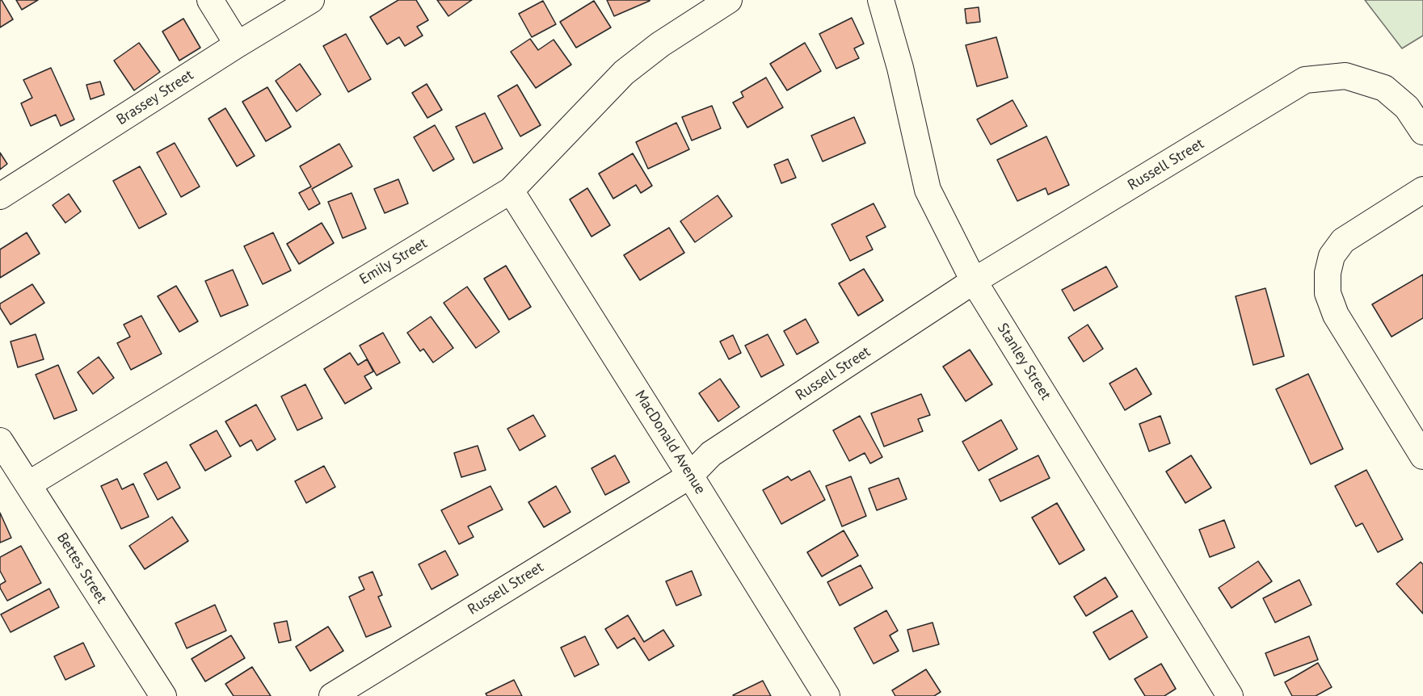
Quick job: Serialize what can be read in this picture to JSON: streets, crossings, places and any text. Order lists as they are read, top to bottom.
{
  "streets": {
    "street": [
      "Brassey Street",
      "Russell Street",
      "Emily Street",
      "Stanley Street",
      "MacDonald Avenue",
      "Bettes Street"
    ]
  },
  "crossings": [
    ["Russell Street", "Stanley Street"],
    ["Russell Street", "MacDonald Avenue"],
    ["Emily Street", "MacDonald Avenue"],
    ["Emily Street", "Bettes Street"]
  ]
}
